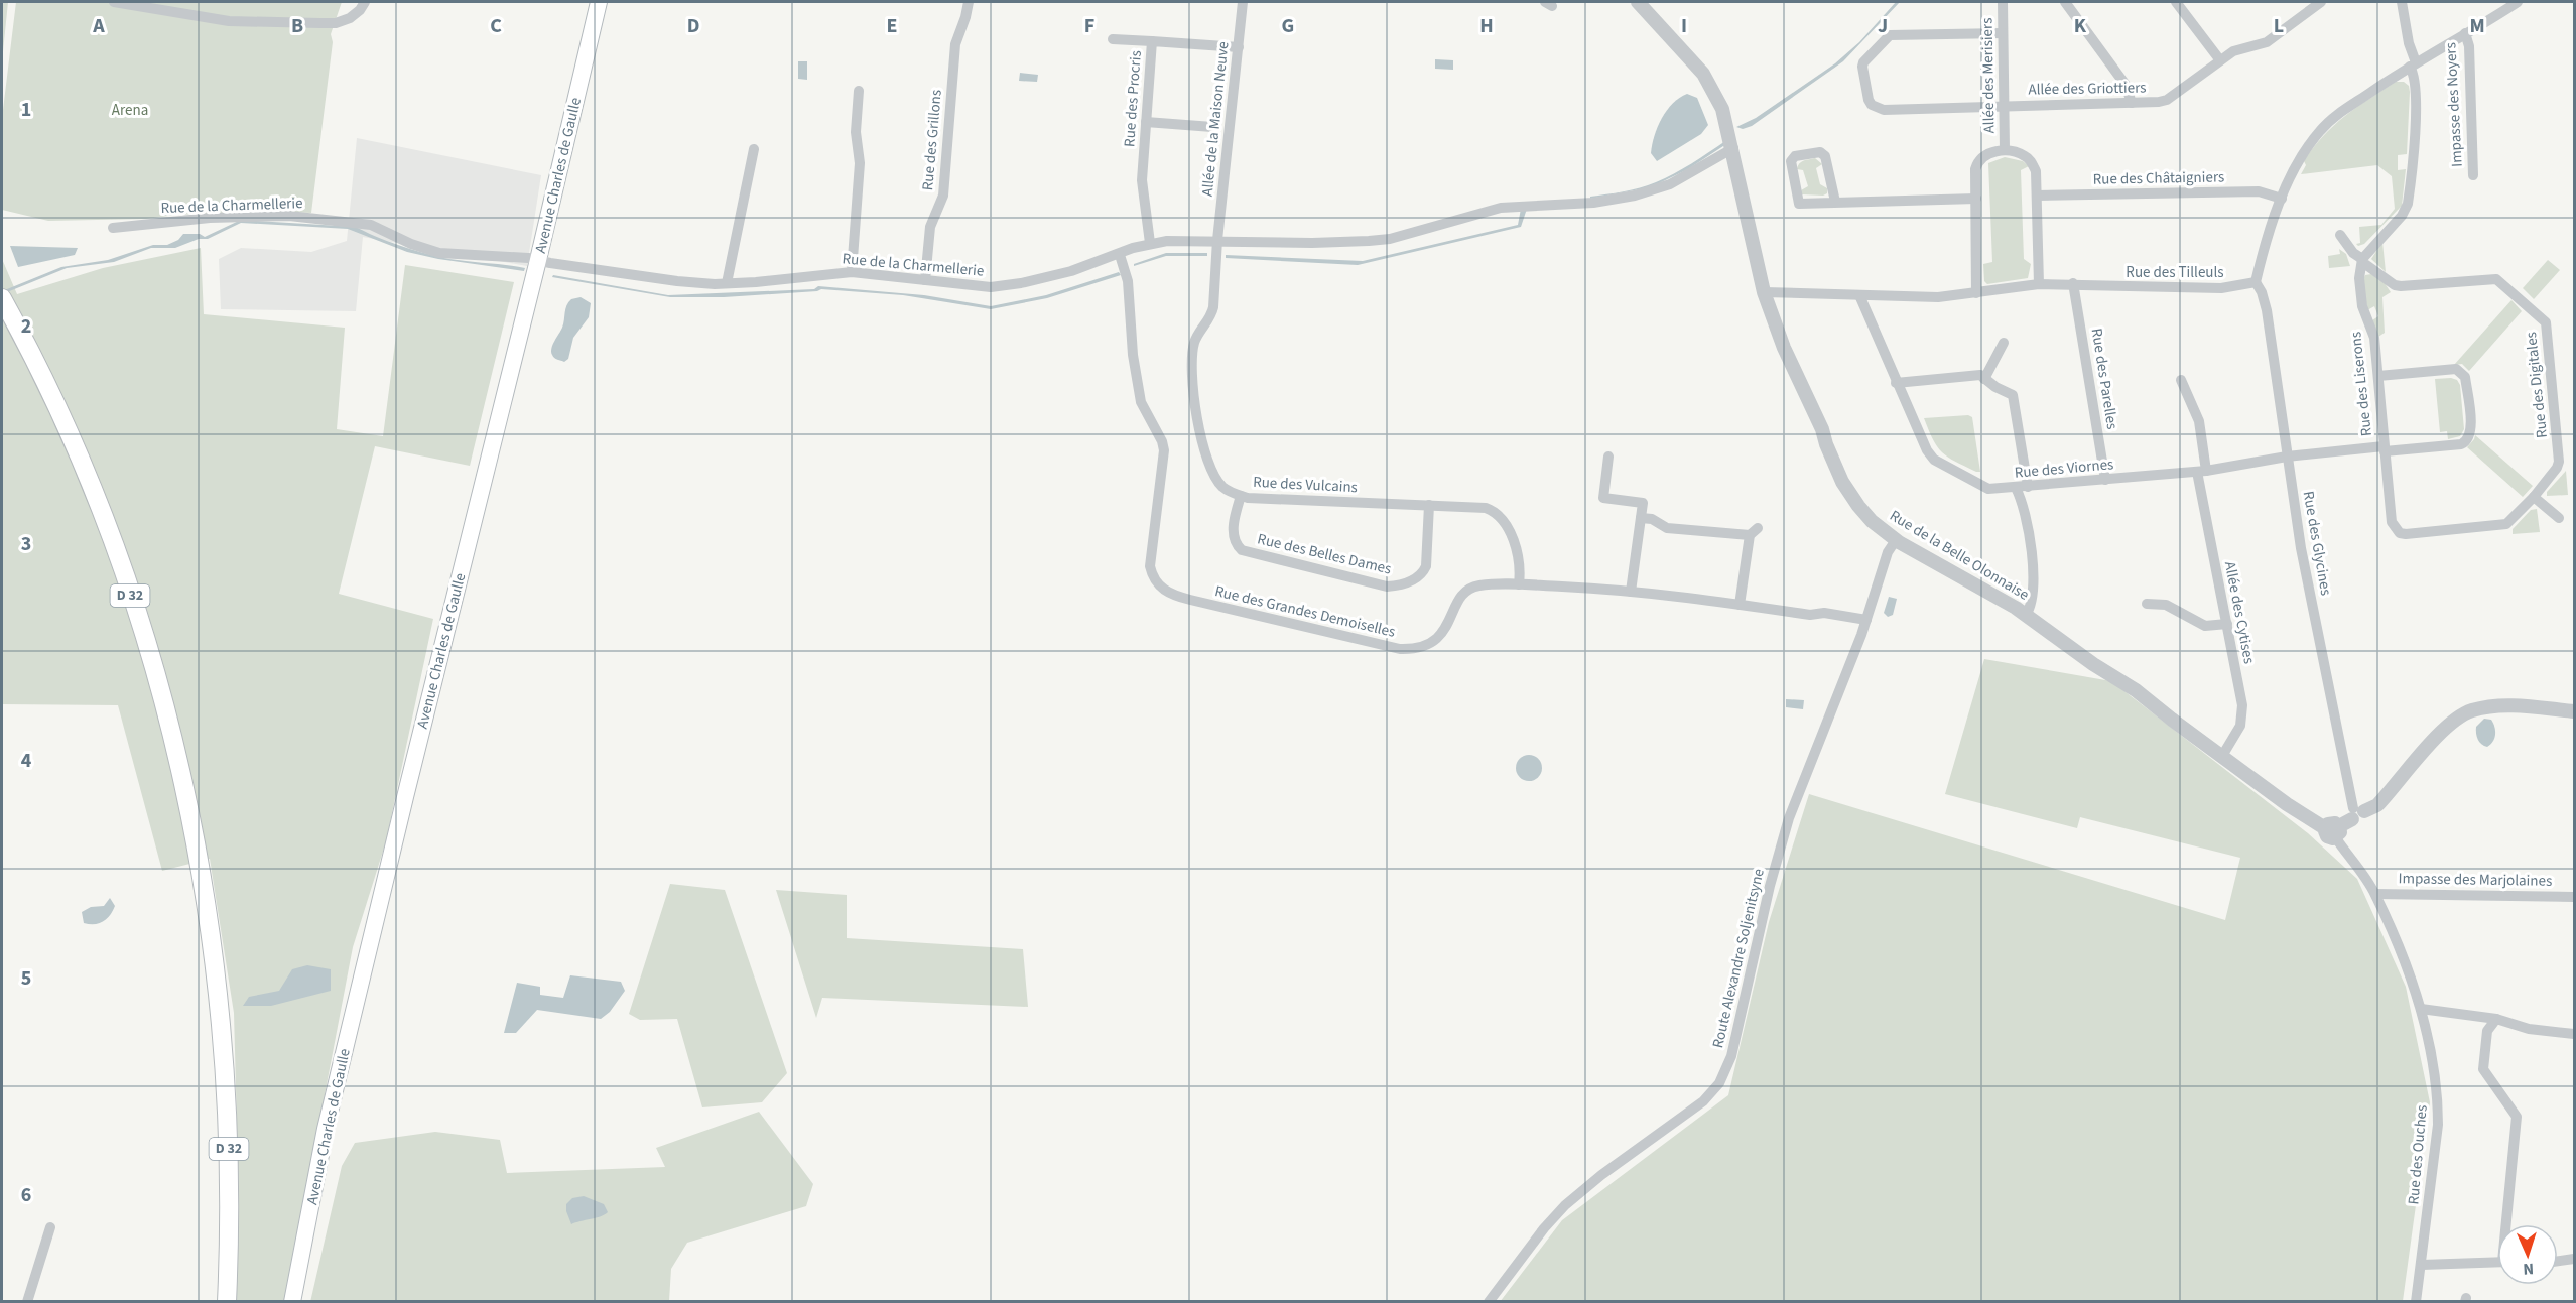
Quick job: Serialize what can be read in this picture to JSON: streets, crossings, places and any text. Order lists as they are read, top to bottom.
{
  "streets": {
    "main road": ["Avenue Charles de Gaulle", "D 32"],
    "street": [
      "Allée des Merisiers",
      "Allée des Griottiers",
      "Rue des Procris",
      "Impasse des Noyers",
      "Allée de la Maison Neuve",
      "Rue des Grillons",
      "Rue des Châtaigniers",
      "Rue de la Charmellerie",
      "Rue des Tilleuls",
      "Rue des Parelles",
      "Rue des Liserons",
      "Rue des Digitales",
      "Rue des Viornes",
      "Rue des Vulcains",
      "Rue des Glycines",
      "Rue des Belles Dames",
      "Rue de la Belle Olonnaise",
      "Rue des Grandes Demoiselles",
      "Allée des Cytises",
      "Impasse des Marjolaines",
      "Route Alexandre Soljenitsyne",
      "Rue des Ouches"
    ]
  },
  "crossings": [
    ["Allée des Merisiers", "Allée des Griottiers"],
    ["Rue des Procris", "Allée de la Maison Neuve"],
    ["Rue des Procris", "Rue de la Charmellerie"],
    ["Allée de la Maison Neuve", "Rue de la Charmellerie"],
    ["Allée de la Maison Neuve", "Rue des Vulcains"],
    ["Rue des Grillons", "Rue de la Charmellerie"],
    ["Avenue Charles de Gaulle", "Rue de la Charmellerie"],
    ["Rue de la Charmellerie", "Rue des Vulcains"],
    ["Rue de la Charmellerie", "Rue de la Belle Olonnaise"],
    ["Rue de la Charmellerie", "Rue des Grandes Demoiselles"],
    ["Rue des Tilleuls", "Rue des Parelles"],
    ["Rue des Tilleuls", "Rue des Viornes"],
    ["Rue des Tilleuls", "Rue des Glycines"],
    ["Rue des Tilleuls", "Rue de la Belle Olonnaise"],
    ["Rue des Parelles", "Rue des Viornes"],
    ["Rue des Liserons", "Rue des Digitales"],
    ["Rue des Liserons", "Rue des Viornes"],
    ["Rue des Viornes", "Rue des Glycines"],
    ["Rue des Viornes", "Allée des Cytises"],
    ["Rue des Vulcains", "Rue des Belles Dames"],
    ["Rue des Vulcains", "Rue des Grandes Demoiselles"],
    ["Rue de la Belle Olonnaise", "Allée des Cytises"],
    ["Rue de la Belle Olonnaise", "Route Alexandre Soljenitsyne"],
    ["Rue de la Belle Olonnaise", "Rue des Ouches"],
    ["Rue des Grandes Demoiselles", "Route Alexandre Soljenitsyne"],
    ["Impasse des Marjolaines", "Rue des Ouches"]
  ],
  "parks": ["Arena"],
  "north": "bottom",
  "grid": {
    "columns": [
      "A",
      "B",
      "C",
      "D",
      "E",
      "F",
      "G",
      "H",
      "I",
      "J",
      "K",
      "L",
      "M"
    ],
    "rows": [
      "1",
      "2",
      "3",
      "4",
      "5",
      "6"
    ]
  }
}
